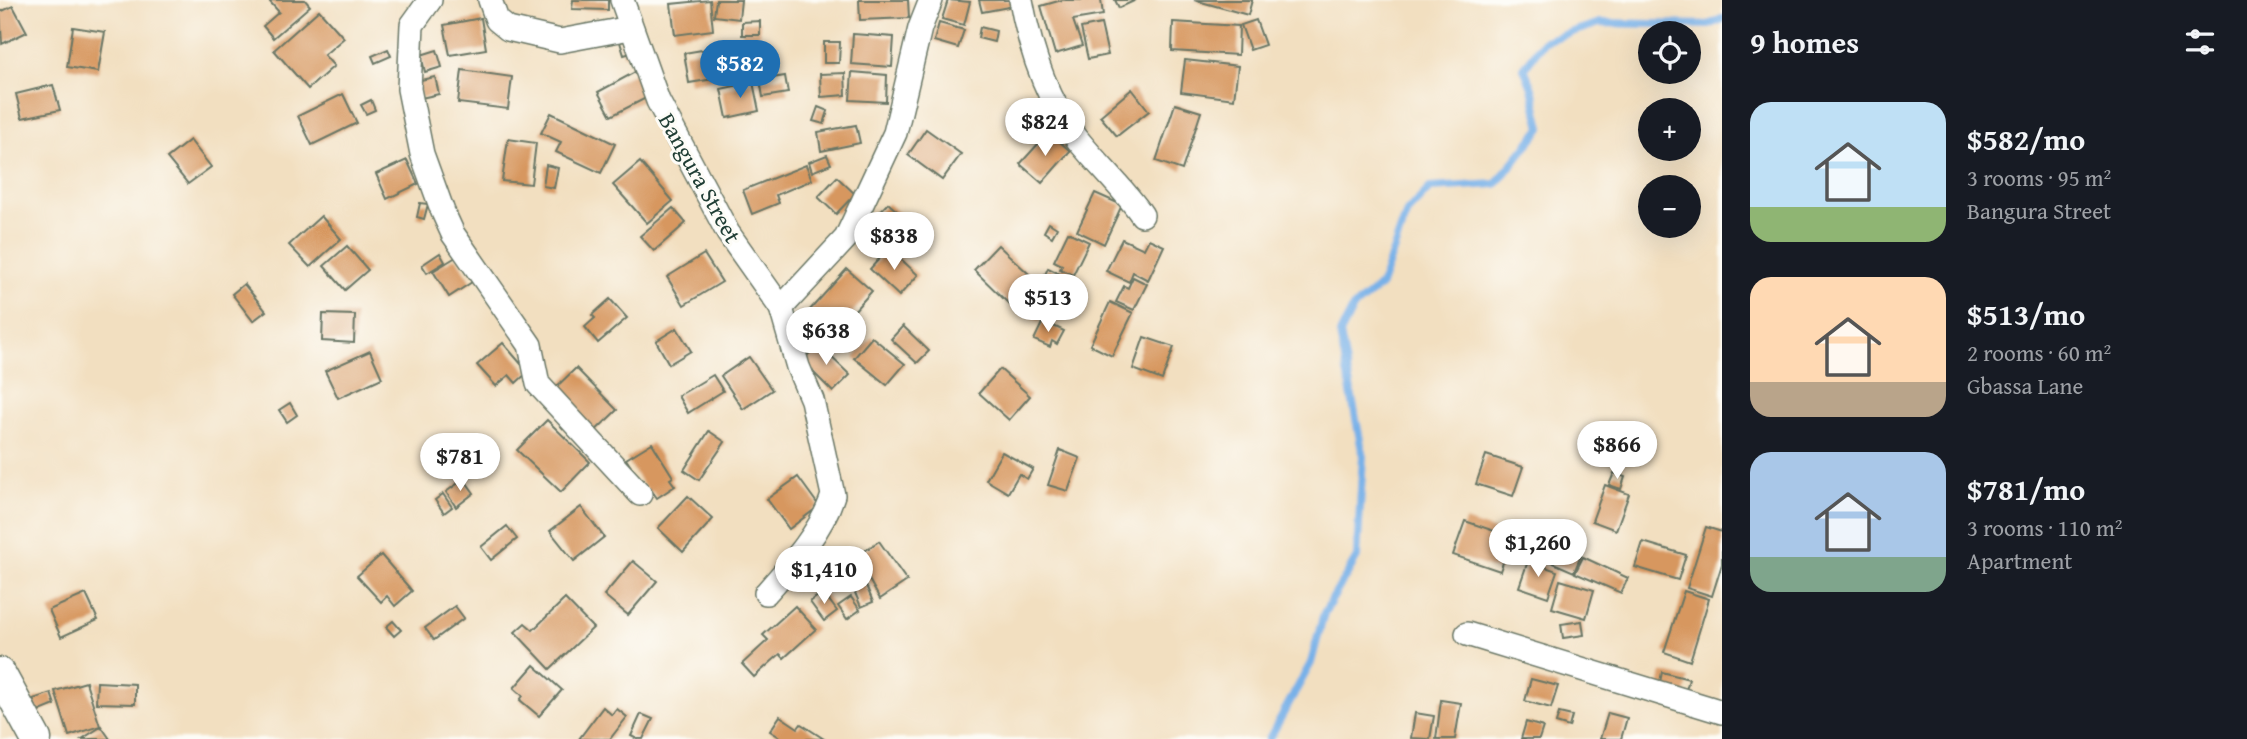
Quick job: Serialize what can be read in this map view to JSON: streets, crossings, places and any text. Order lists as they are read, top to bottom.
{
  "streets": {
    "street": ["Bangura Street"]
  },
  "page": {
    "heading": "9 homes",
    "map_buttons": ["+", "−"],
    "price": [
      "$582",
      "$824",
      "$838",
      "$513",
      "$638",
      "$866",
      "$781",
      "$1,260",
      "$1,410"
    ],
    "list": [
      {
        "name": "$582/mo",
        "note": "3 rooms · 95 m² · Bangura Street"
      },
      {
        "name": "$513/mo",
        "note": "2 rooms · 60 m² · Gbassa Lane"
      },
      {
        "name": "$781/mo",
        "note": "3 rooms · 110 m² · Apartment"
      }
    ]
  }
}
